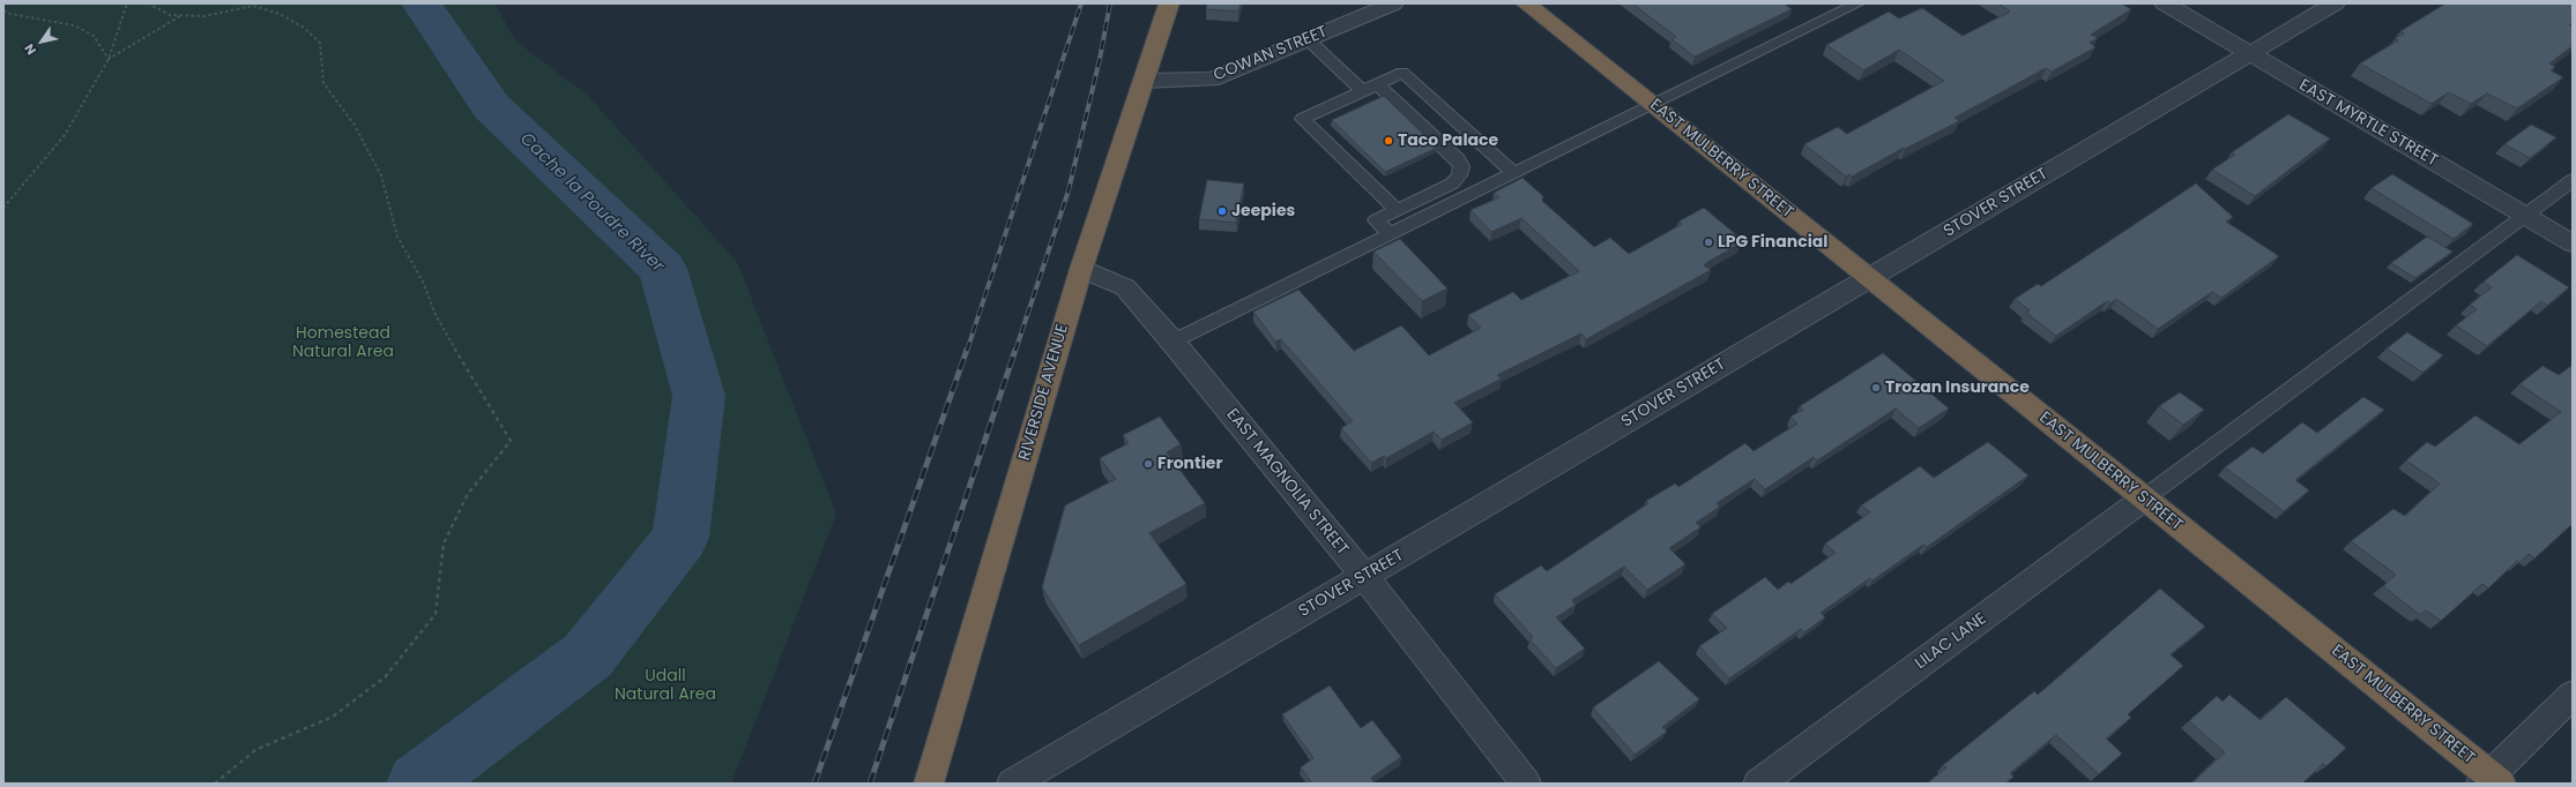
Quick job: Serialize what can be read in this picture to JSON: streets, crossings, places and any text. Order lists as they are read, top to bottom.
{
  "streets": {
    "highway": ["EAST MULBERRY STREET", "RIVERSIDE AVENUE"],
    "street": [
      "COWAN STREET",
      "EAST MYRTLE STREET",
      "STOVER STREET",
      "EAST MAGNOLIA STREET",
      "LILAC LANE"
    ]
  },
  "crossings": [
    ["COWAN STREET", "RIVERSIDE AVENUE"],
    ["EAST MYRTLE STREET", "STOVER STREET"],
    ["EAST MULBERRY STREET", "STOVER STREET"],
    ["EAST MULBERRY STREET", "LILAC LANE"],
    ["STOVER STREET", "EAST MAGNOLIA STREET"],
    ["RIVERSIDE AVENUE", "EAST MAGNOLIA STREET"]
  ],
  "water": ["Cache la Poudre River"],
  "parks": ["Homestead Natural Area", "Udall Natural Area"],
  "places": [
    "Taco Palace",
    "Jeepies",
    "LPG Financial",
    "Trozan Insurance",
    "Frontier"
  ],
  "north": "bottom left"
}
